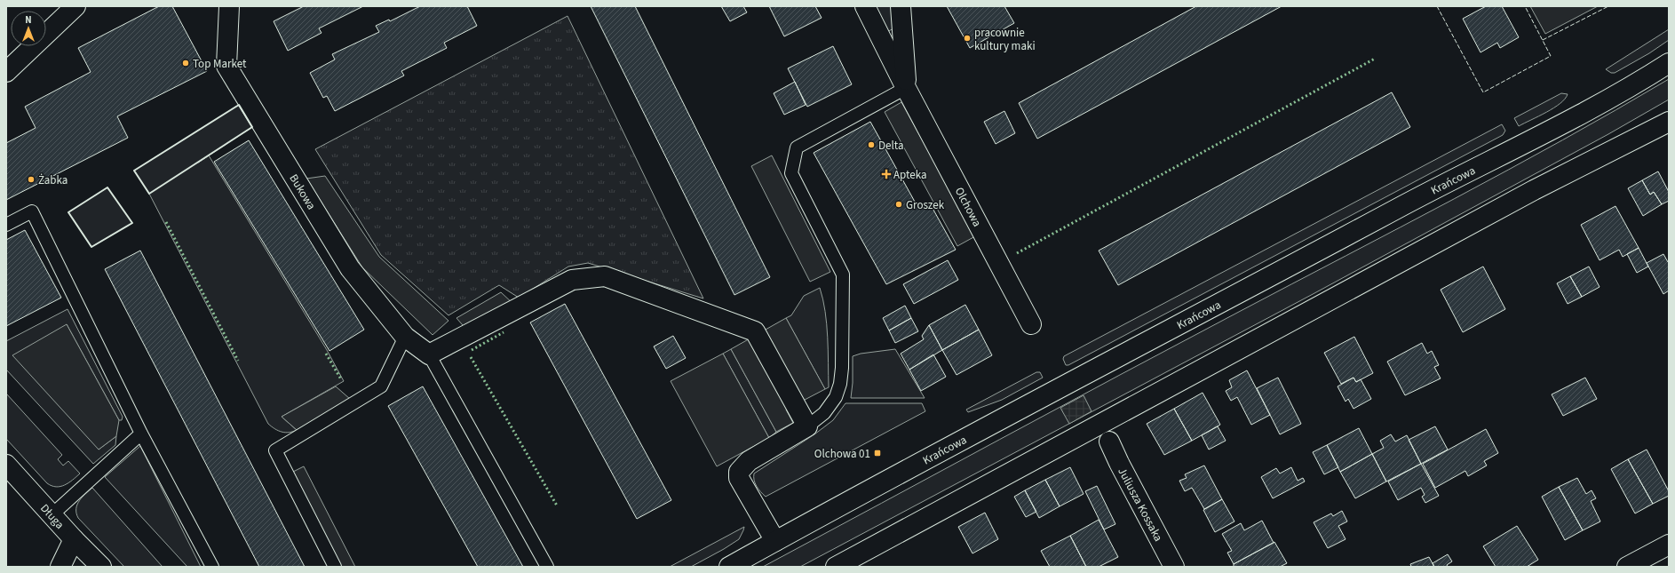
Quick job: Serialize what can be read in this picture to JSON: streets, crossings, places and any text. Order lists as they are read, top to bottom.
{
  "streets": {
    "main road": [
      "Krańcowa",
      "Bukowa",
      "Olchowa",
      "Juliusza Kossaka",
      "Długa"
    ]
  },
  "places": {
    "other": [
      "pracownie kultury maki",
      "Top Market",
      "Delta",
      "Żabka",
      "Groszek"
    ],
    "health": ["Apteka"],
    "transit": ["Olchowa 01"]
  },
  "north": "top"
}
